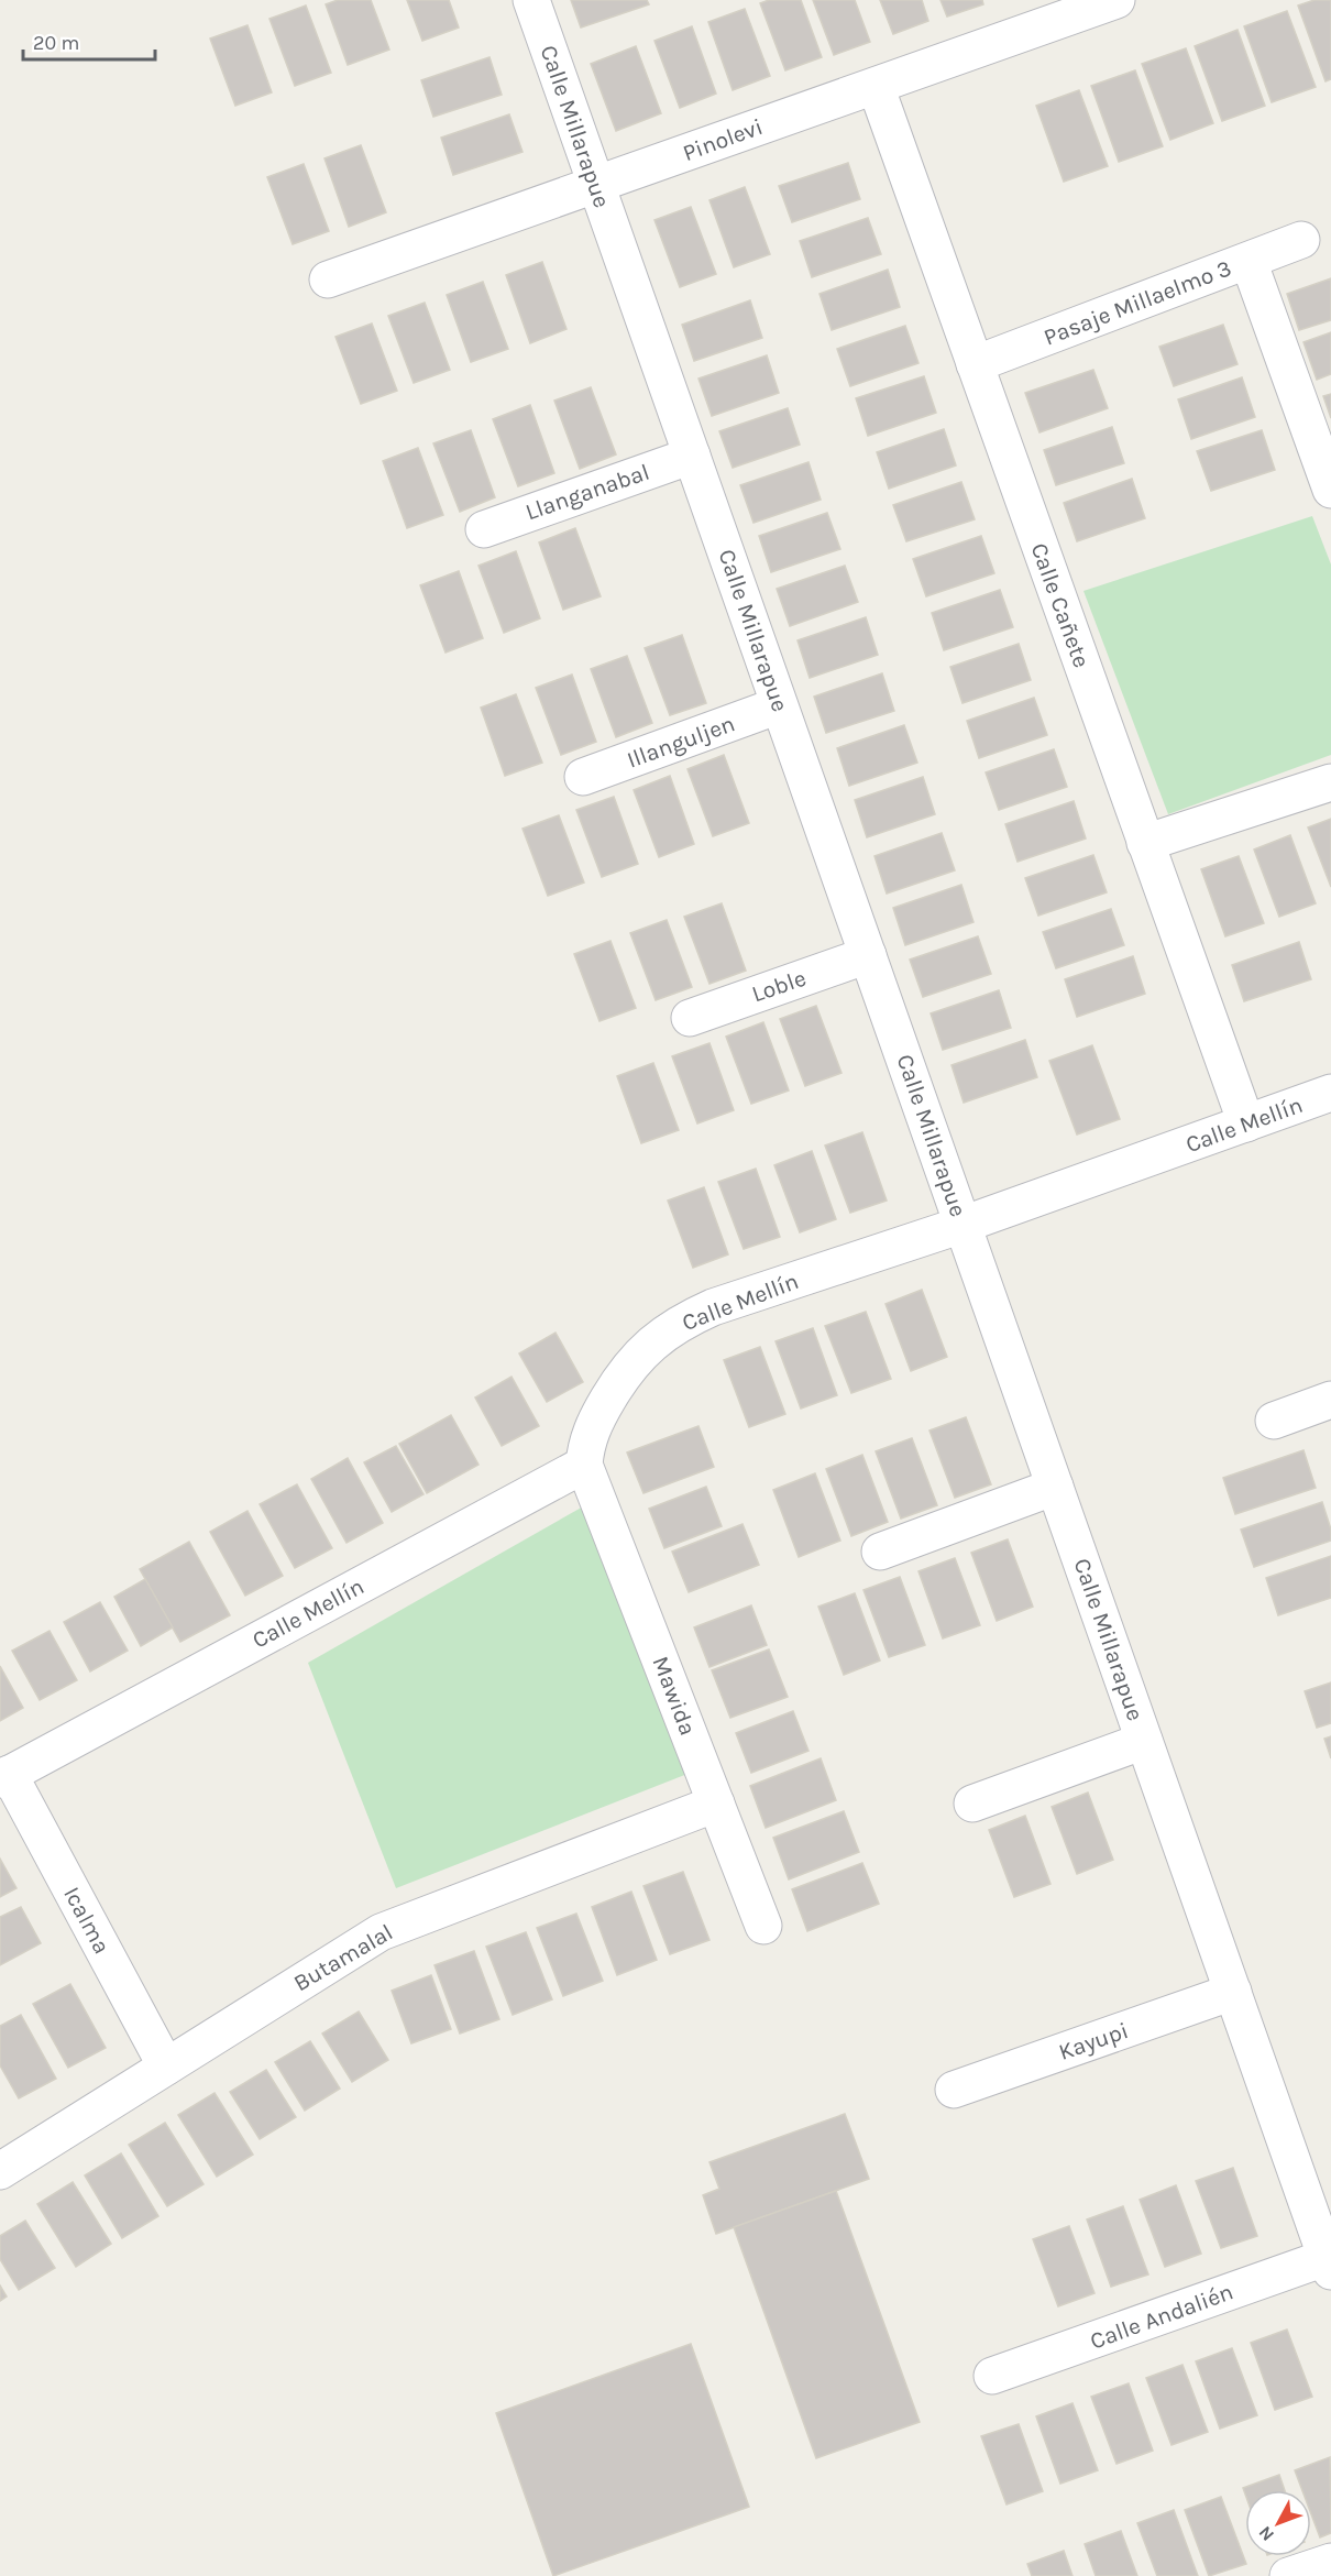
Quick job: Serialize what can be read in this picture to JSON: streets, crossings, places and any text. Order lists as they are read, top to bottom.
{
  "streets": {
    "street": [
      "Calle Millarapue",
      "Pinolevi",
      "Pasaje Millaelmo 3",
      "Llanganabal",
      "Calle Cañete",
      "Illanguljen",
      "Loble",
      "Calle Mellín",
      "Mawida",
      "Icalma",
      "Butamalal",
      "Kayupi",
      "Calle Andalién"
    ]
  },
  "crossings": [
    ["Calle Millarapue", "Pinolevi"],
    ["Calle Millarapue", "Llanganabal"],
    ["Calle Millarapue", "Illanguljen"],
    ["Calle Millarapue", "Loble"],
    ["Calle Millarapue", "Calle Mellín"],
    ["Calle Millarapue", "Kayupi"],
    ["Calle Millarapue", "Calle Andalién"],
    ["Pinolevi", "Calle Cañete"],
    ["Pasaje Millaelmo 3", "Calle Cañete"],
    ["Calle Cañete", "Calle Mellín"],
    ["Calle Mellín", "Mawida"],
    ["Calle Mellín", "Icalma"],
    ["Mawida", "Butamalal"],
    ["Icalma", "Butamalal"]
  ],
  "scale_bar": "20 m",
  "north": "bottom left"
}
